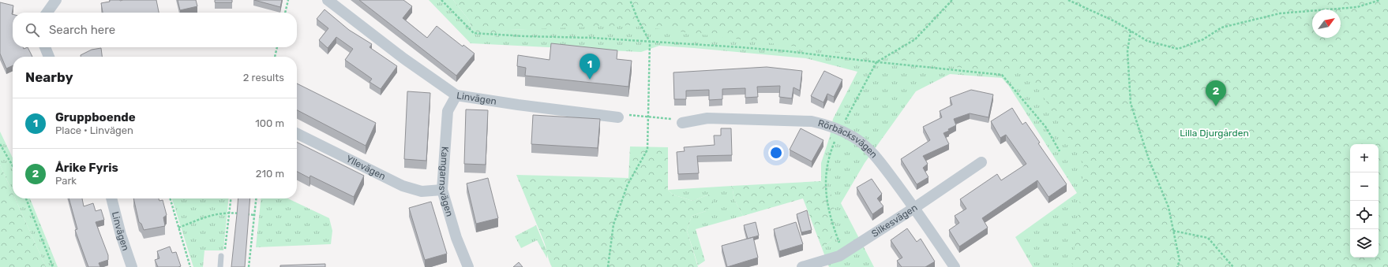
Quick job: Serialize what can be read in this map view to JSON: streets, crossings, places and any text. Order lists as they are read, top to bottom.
{
  "streets": {
    "street": [
      "Linvägen",
      "Rörbäcksvägen",
      "Yllevägen",
      "Kamgarnsvägen",
      "Silkesvägen"
    ]
  },
  "crossings": [
    ["Linvägen", "Kamgarnsvägen"],
    ["Rörbäcksvägen", "Silkesvägen"],
    ["Yllevägen", "Kamgarnsvägen"]
  ],
  "parks": ["Lilla Djurgården"],
  "north": "top right",
  "page": {
    "search": "Search here",
    "pins": ["1", "2"],
    "heading": ["Nearby", "2 results"],
    "list": [
      {
        "mark": "1",
        "name": "Gruppboende",
        "note": "Place · Linvägen",
        "value": "100 m"
      },
      {
        "mark": "2",
        "name": "Årike Fyris",
        "note": "Park",
        "value": "210 m"
      }
    ],
    "map_buttons": ["+", "−"]
  }
}
